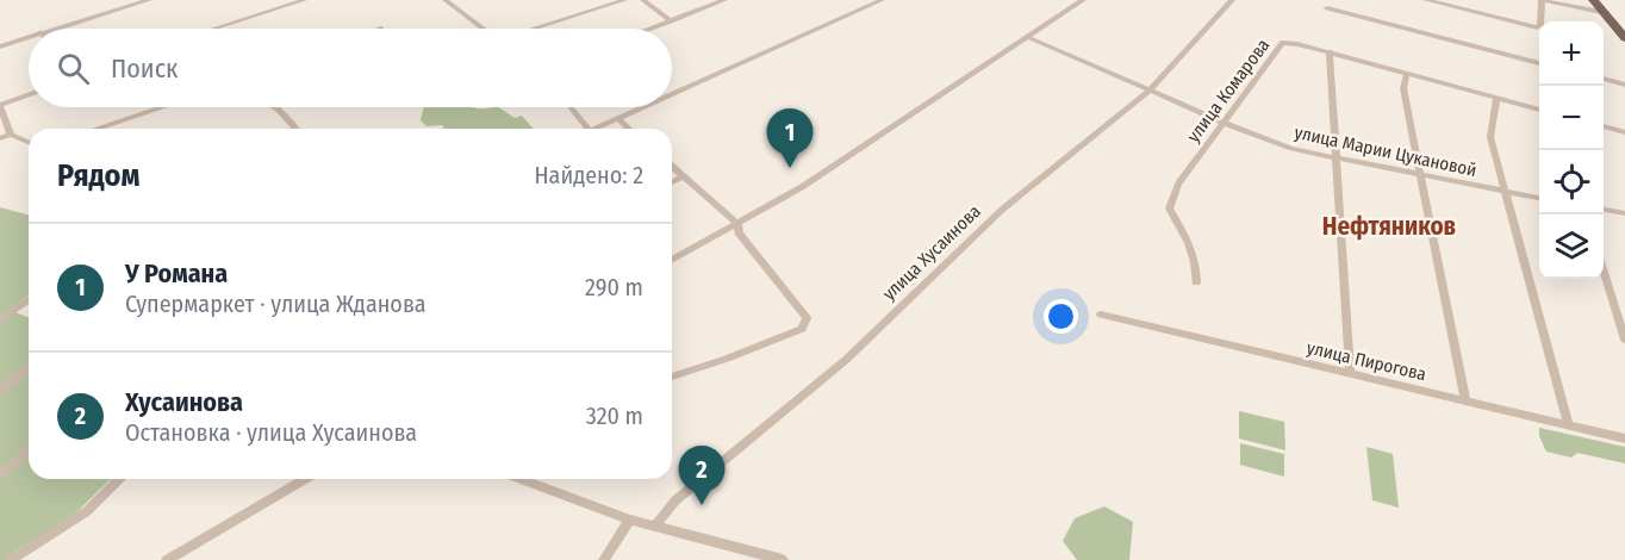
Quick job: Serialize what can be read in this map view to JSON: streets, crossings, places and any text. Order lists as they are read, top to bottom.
{
  "streets": {
    "street": [
      "улица Комарова",
      "улица Марии Цукановой",
      "улица Хусаинова",
      "улица Пирогова"
    ]
  },
  "crossings": [
    ["улица Комарова", "улица Марии Цукановой"],
    ["улица Марии Цукановой", "улица Хусаинова"]
  ],
  "districts": ["Нефтяников"],
  "page": {
    "map_buttons": ["+", "−"],
    "search": "Поиск",
    "pins": ["1", "2"],
    "heading": ["Рядом", "Найдено: 2"],
    "list": [
      {
        "mark": "1",
        "name": "У Романа",
        "note": "Супермаркет · улица Жданова",
        "value": "290 m"
      },
      {
        "mark": "2",
        "name": "Хусаинова",
        "note": "Остановка · улица Хусаинова",
        "value": "320 m"
      }
    ]
  }
}
